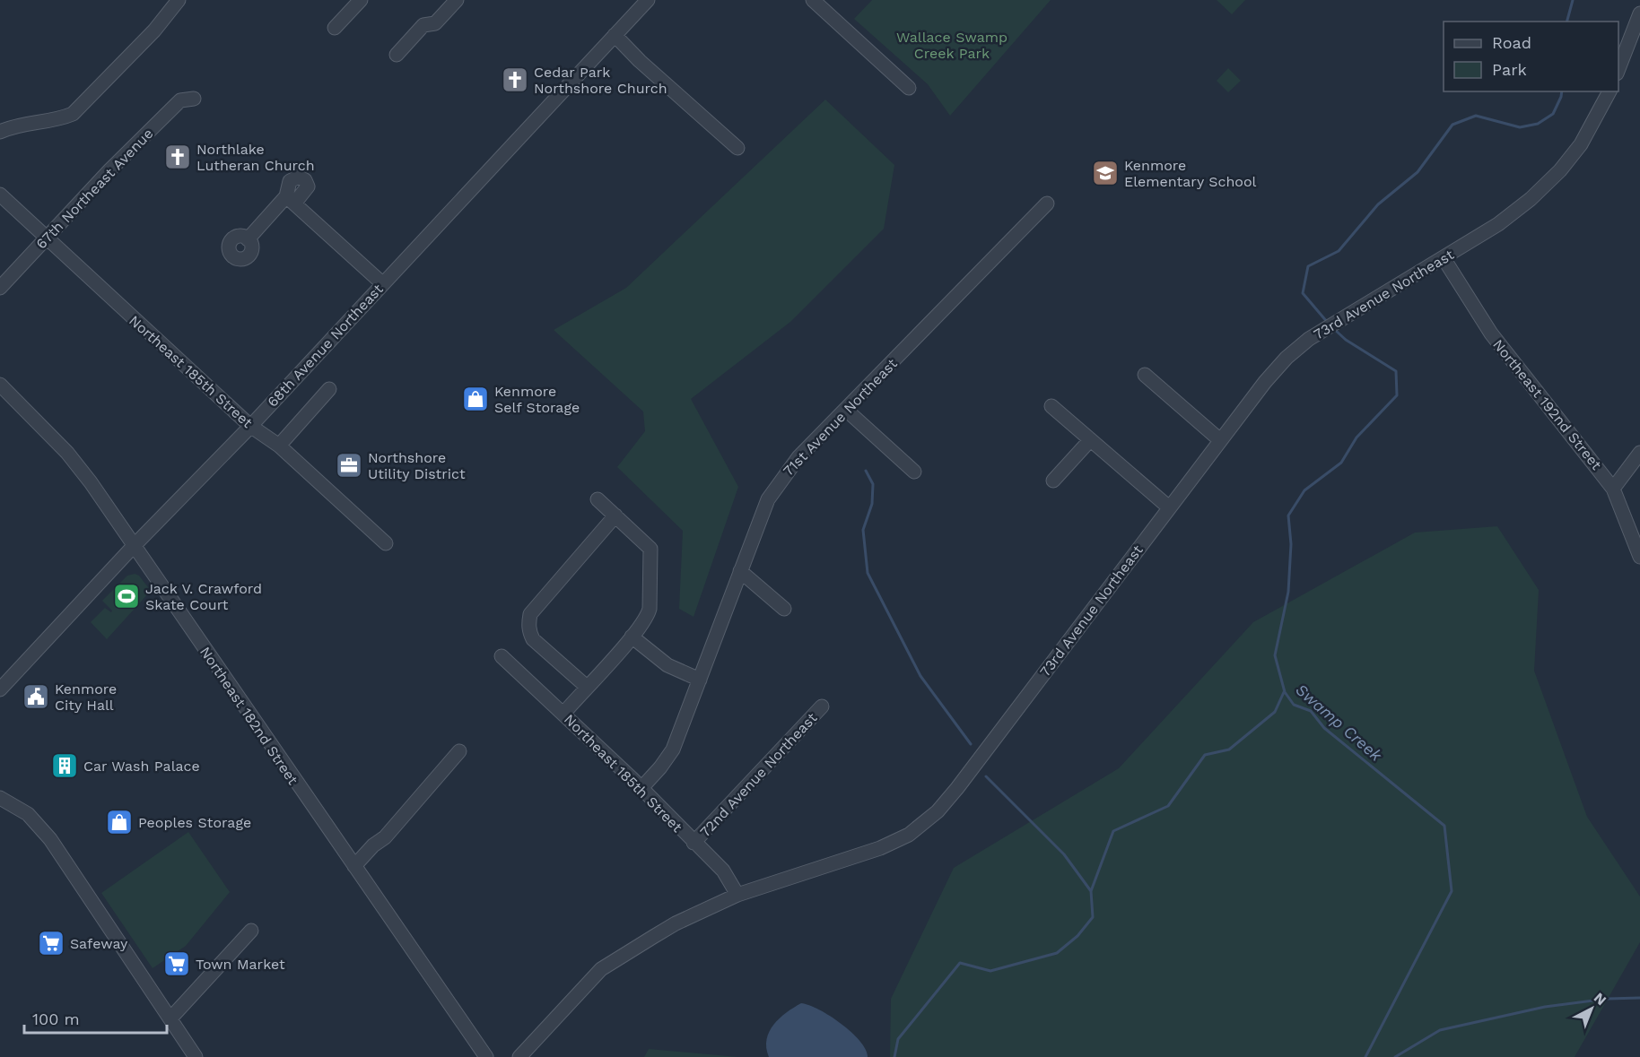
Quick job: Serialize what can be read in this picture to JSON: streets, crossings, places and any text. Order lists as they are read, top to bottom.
{
  "streets": {
    "street": [
      "67th Northeast Avenue",
      "73rd Avenue Northeast",
      "68th Avenue Northeast",
      "Northeast 185th Street",
      "Northeast 192nd Street",
      "71st Avenue Northeast",
      "Northeast 182nd Street",
      "72nd Avenue Northeast"
    ]
  },
  "crossings": [
    ["67th Northeast Avenue", "Northeast 185th Street"],
    ["73rd Avenue Northeast", "Northeast 185th Street"],
    ["73rd Avenue Northeast", "Northeast 192nd Street"],
    ["68th Avenue Northeast", "Northeast 185th Street"],
    ["68th Avenue Northeast", "Northeast 182nd Street"],
    ["Northeast 185th Street", "71st Avenue Northeast"],
    ["Northeast 185th Street", "72nd Avenue Northeast"]
  ],
  "water": ["Swamp Creek"],
  "parks": ["Wallace Swamp Creek Park"],
  "places": {
    "church": ["Cedar Park Northshore Church", "Northlake Lutheran Church"],
    "school or university": ["Kenmore Elementary School"],
    "shop": ["Kenmore Self Storage", "Peoples Storage"],
    "office": ["Northshore Utility District"],
    "sports": ["Jack V. Crawford Skate Court"],
    "public building": ["Kenmore City Hall"],
    "building": ["Car Wash Palace"],
    "supermarket": ["Safeway", "Town Market"]
  },
  "legend": ["Road", "Park"],
  "scale_bar": "100 m",
  "north": "top right"
}
